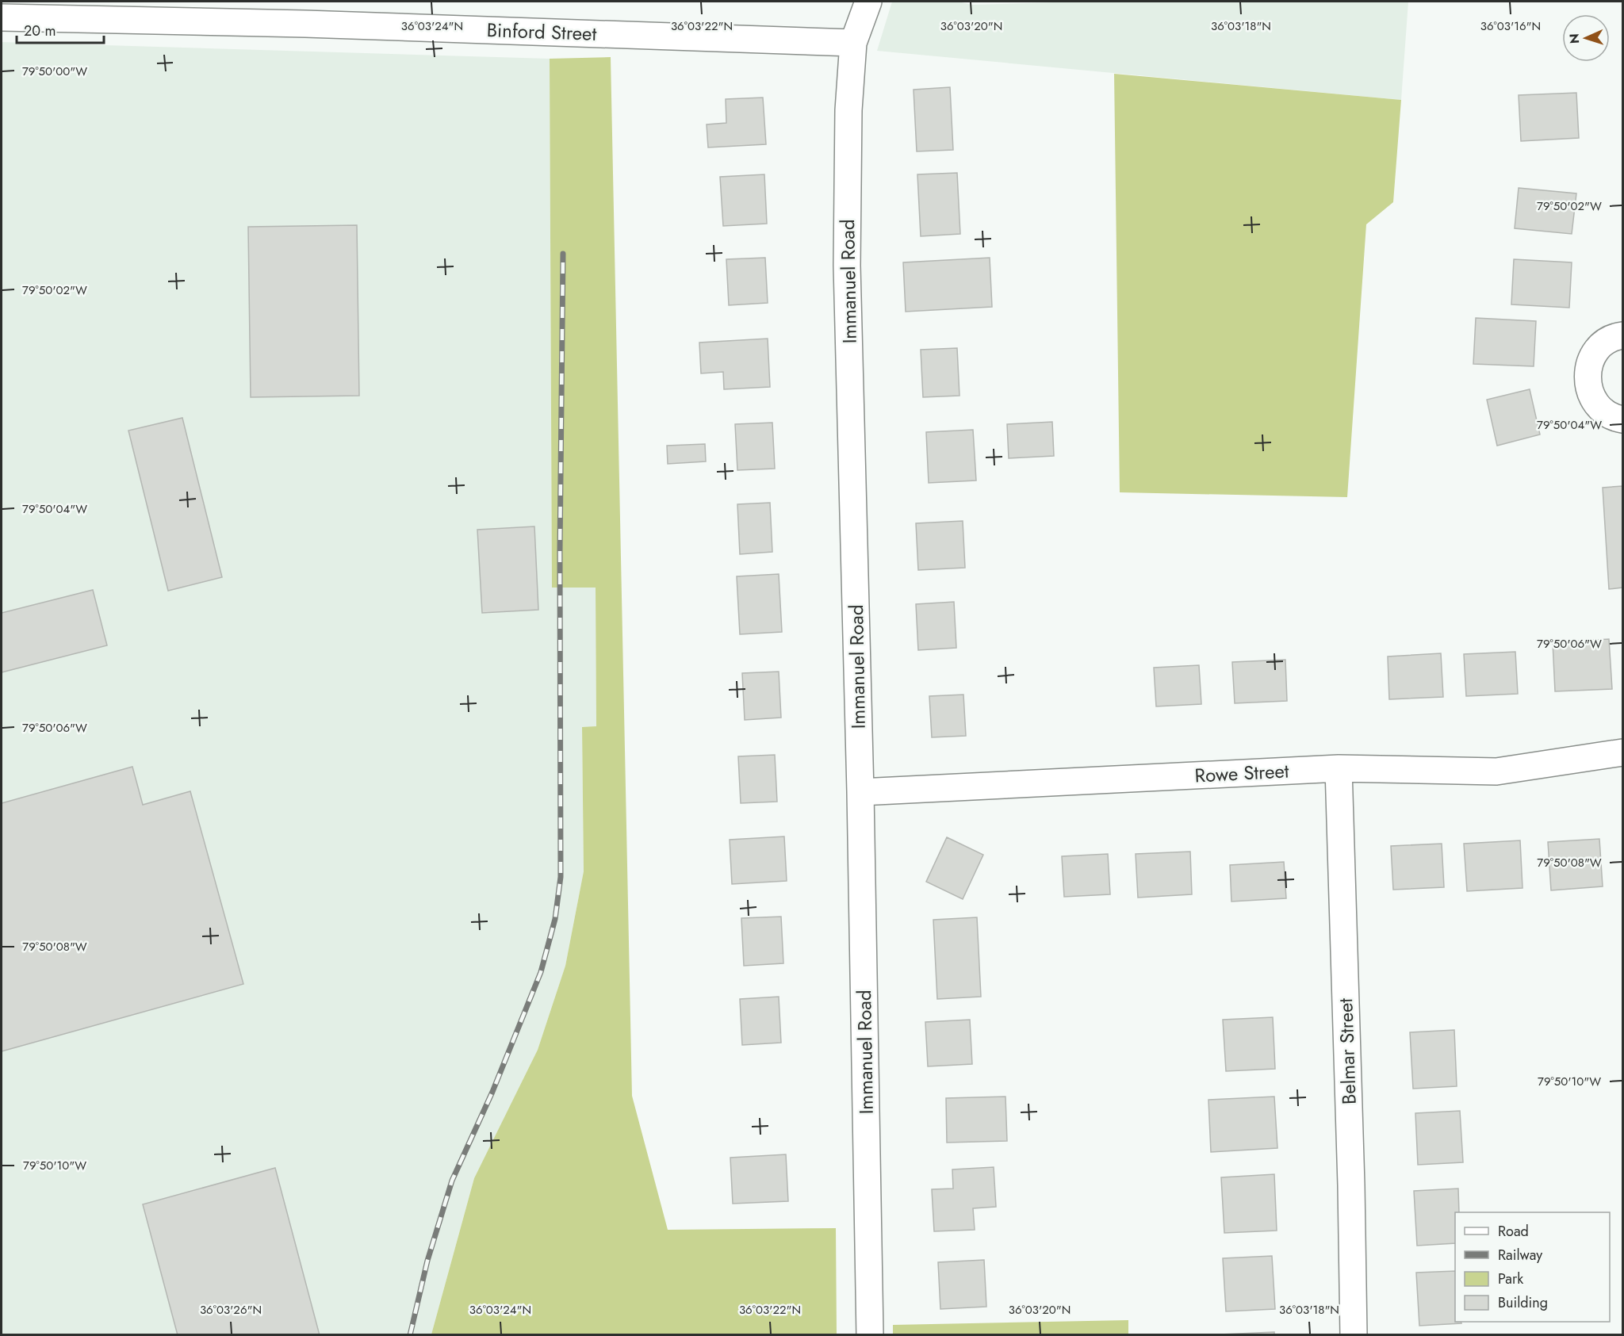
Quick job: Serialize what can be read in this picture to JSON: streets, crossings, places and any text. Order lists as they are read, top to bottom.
{
  "streets": {
    "street": [
      "Binford Street",
      "Immanuel Road",
      "Rowe Street",
      "Belmar Street"
    ]
  },
  "crossings": [
    ["Binford Street", "Immanuel Road"],
    ["Immanuel Road", "Rowe Street"],
    ["Rowe Street", "Belmar Street"]
  ],
  "legend": [
    "Road",
    "Railway",
    "Park",
    "Building"
  ],
  "scale_bar": "20 m",
  "north": "left",
  "coordinates": [
    "36°03'24\"N",
    "36°03'22\"N",
    "36°03'20\"N",
    "36°03'18\"N",
    "36°03'16\"N",
    "79°50'00\"W",
    "79°50'02\"W",
    "79°50'04\"W",
    "79°50'06\"W",
    "79°50'08\"W",
    "79°50'10\"W",
    "36°03'26\"N"
  ]
}
